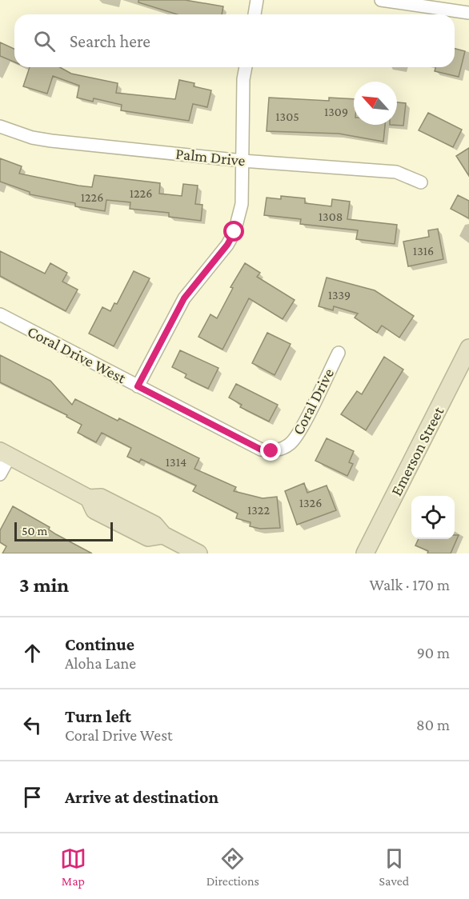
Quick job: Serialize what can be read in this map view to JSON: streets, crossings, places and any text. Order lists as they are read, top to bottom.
{
  "streets": {
    "main road": ["Emerson Street"],
    "street": ["Palm Drive", "Coral Drive West", "Coral Drive"]
  },
  "crossings": [
    ["Coral Drive West", "Coral Drive"]
  ],
  "house_numbers": [
    "1309",
    "1305",
    "1226",
    "1226",
    "1308",
    "1316",
    "1339",
    "1314",
    "1326",
    "1322"
  ],
  "scale_bar": "50 m",
  "north": "top left",
  "page": {
    "search": "Search here",
    "scale": "50 m",
    "heading": ["3 min", "Walk · 170 m"],
    "list": [
      ["Continue", "Aloha Lane", "90 m"],
      ["Turn left", "Coral Drive West", "80 m"],
      "Arrive at destination"
    ],
    "nav": ["Map", "Directions", "Saved"]
  }
}
